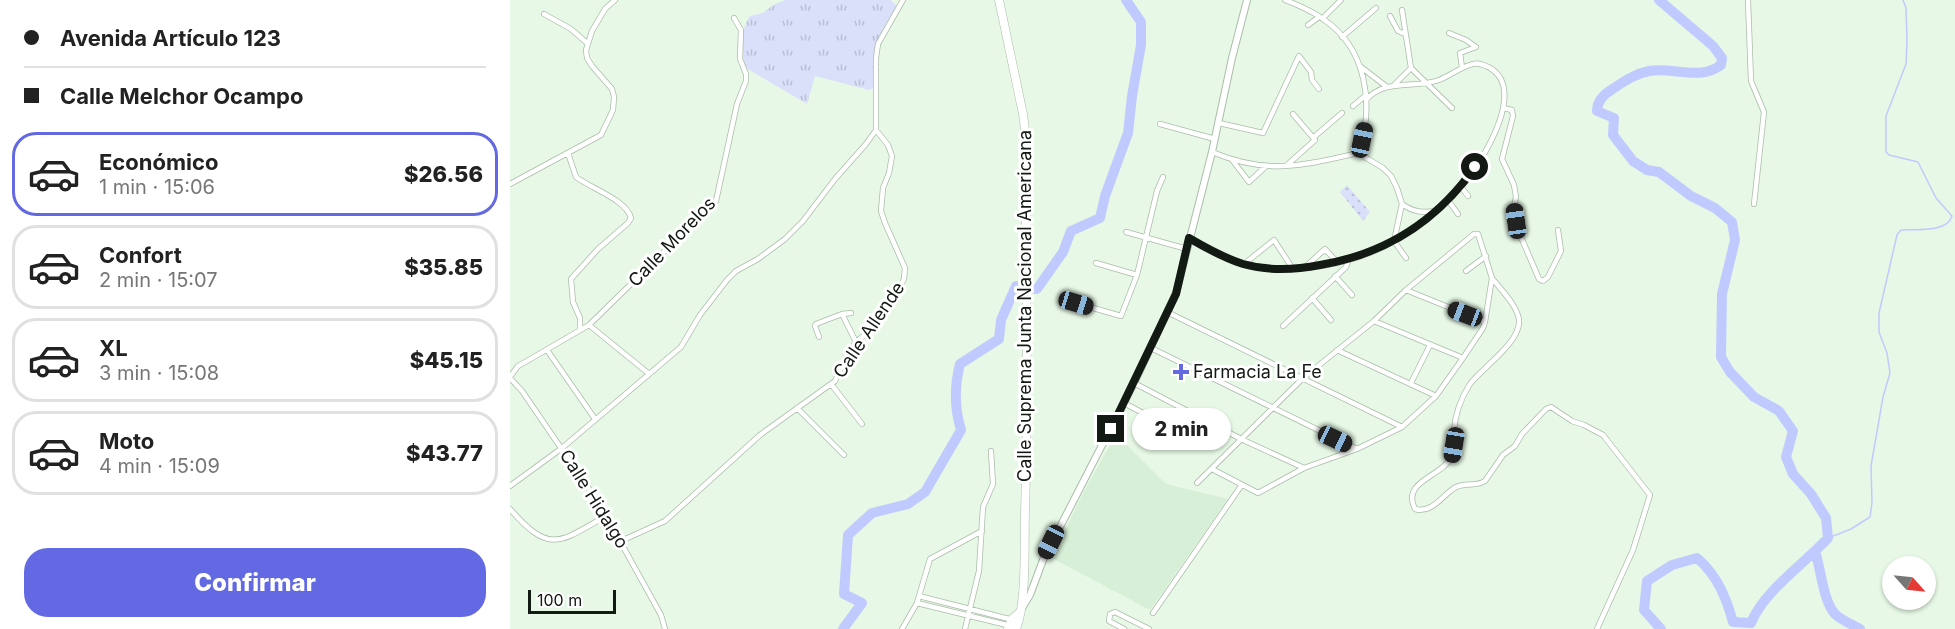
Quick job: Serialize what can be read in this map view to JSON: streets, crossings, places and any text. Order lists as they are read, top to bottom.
{
  "streets": {
    "main road": ["Calle Suprema Junta Nacional Americana"],
    "street": ["Calle Morelos", "Calle Allende", "Calle Hidalgo"]
  },
  "crossings": [
    ["Calle Morelos", "Calle Hidalgo"],
    ["Calle Allende", "Calle Hidalgo"]
  ],
  "places": {
    "health": ["Farmacia La Fe"]
  },
  "scale_bar": "100 m",
  "north": "bottom right",
  "page": {
    "banner": ["Avenida Artículo 123", "Calle Melchor Ocampo"],
    "list": [
      {
        "name": "Económico",
        "note": "1 min · 15:06",
        "value": "$26.56"
      },
      {
        "name": "Confort",
        "note": "2 min · 15:07",
        "value": "$35.85"
      },
      {
        "name": "XL",
        "note": "3 min · 15:08",
        "value": "$45.15"
      },
      {
        "name": "Moto",
        "note": "4 min · 15:09",
        "value": "$43.77"
      }
    ],
    "bubble": "2 min",
    "buttons": "Confirmar",
    "scale": "100 m"
  }
}
